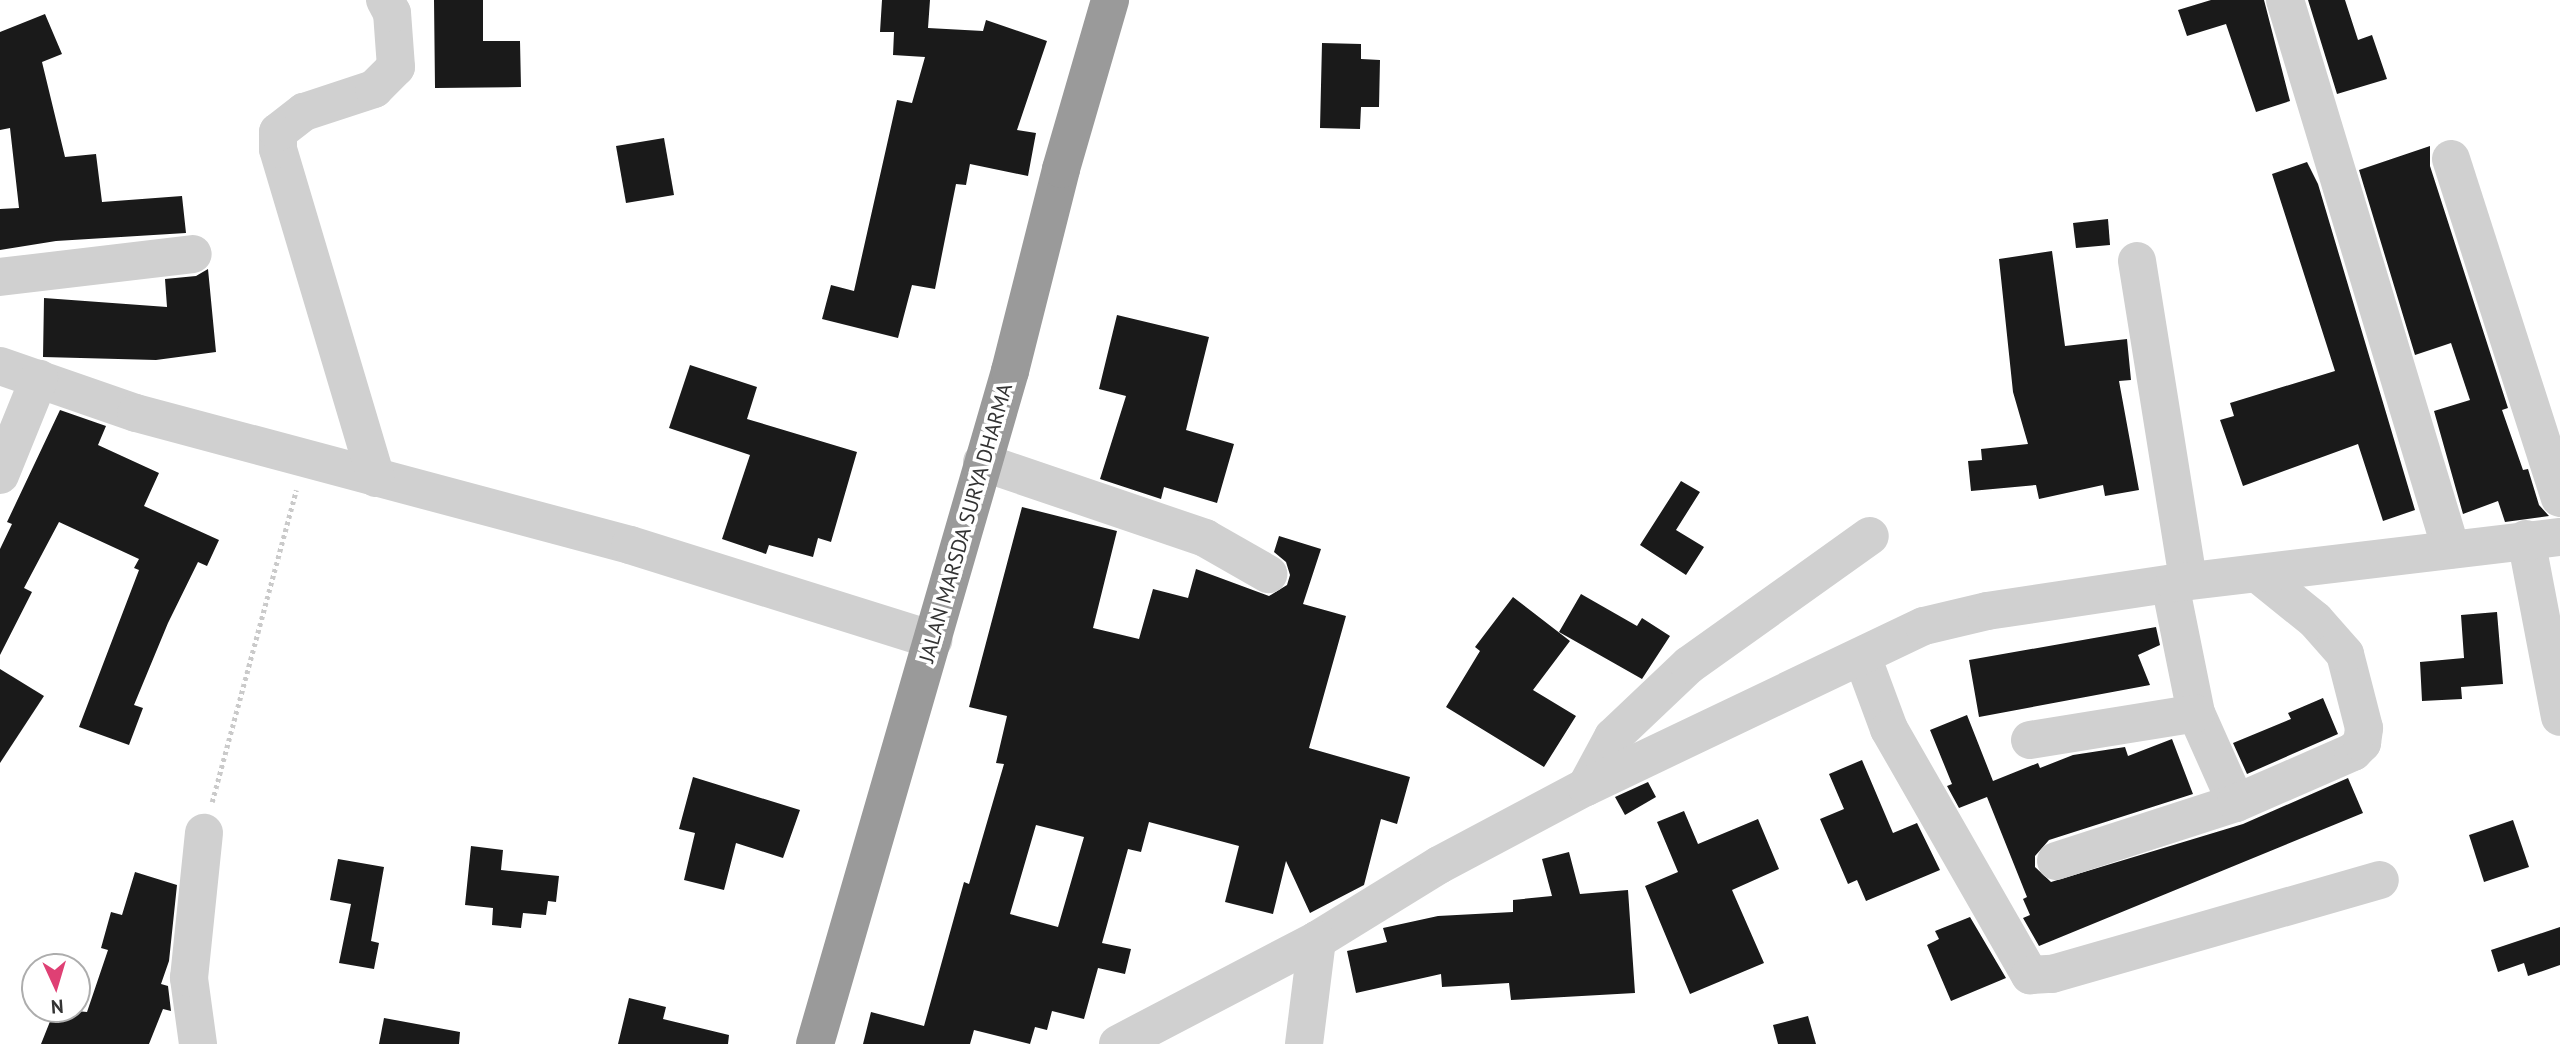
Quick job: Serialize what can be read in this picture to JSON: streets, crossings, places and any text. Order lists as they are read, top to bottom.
{
  "streets": {
    "highway": ["JALAN MARSDA SURYA DHARMA"]
  },
  "north": "bottom"
}
